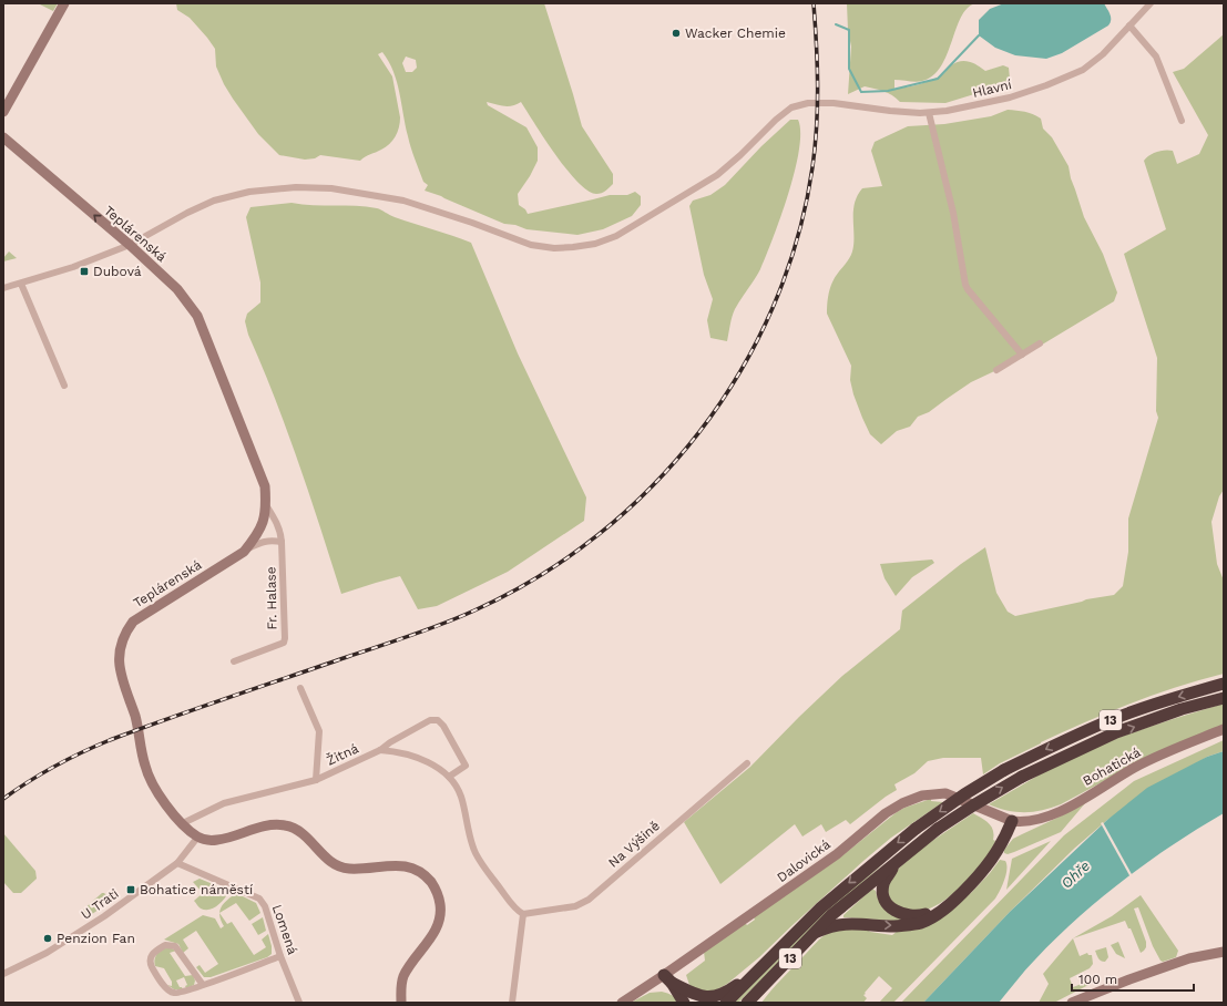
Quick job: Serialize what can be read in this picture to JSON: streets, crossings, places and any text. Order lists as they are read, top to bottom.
{
  "streets": {
    "highway": ["13"],
    "street": [
      "Hlavní",
      "Teplárenská",
      "Fr. Halase",
      "Žitná",
      "Bohatická",
      "Na Výšině",
      "Dalovická",
      "U Trati",
      "Lomená"
    ]
  },
  "crossings": [
    ["Hlavní", "Teplárenská"],
    ["Teplárenská", "Žitná"],
    ["Teplárenská", "U Trati"],
    ["Bohatická", "Dalovická"],
    ["U Trati", "Lomená"]
  ],
  "water": ["Ohře"],
  "places": {
    "other": ["Wacker Chemie", "Penzion Fan"],
    "transit": ["Dubová", "Bohatice náměstí"]
  },
  "scale_bar": "100 m"
}
